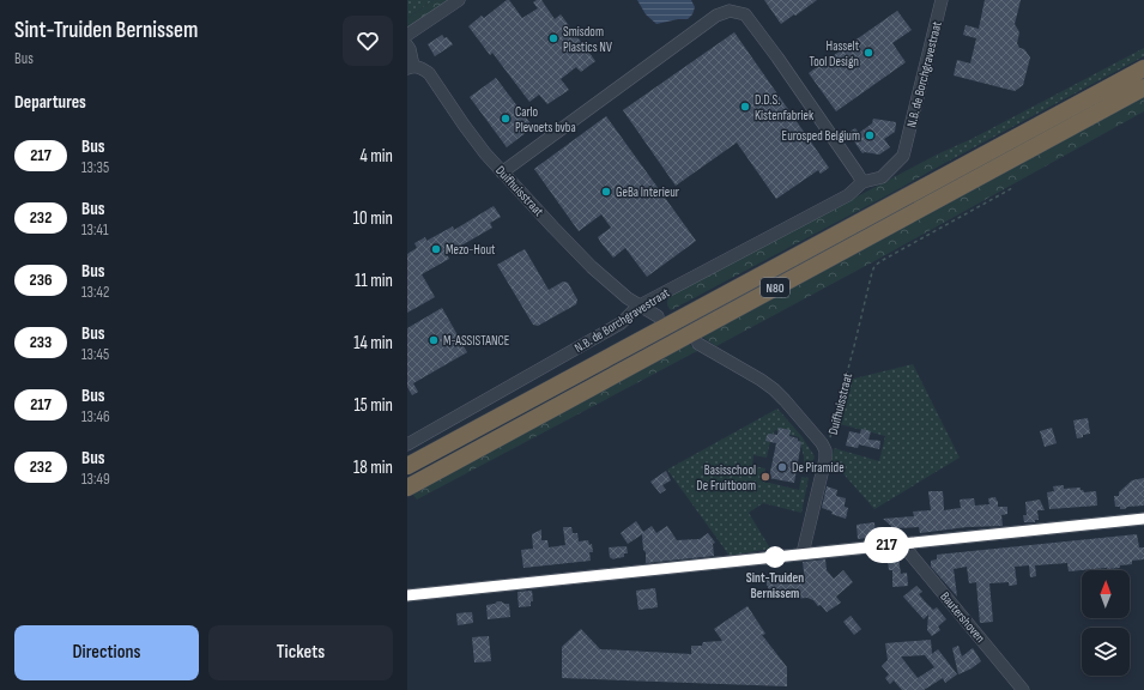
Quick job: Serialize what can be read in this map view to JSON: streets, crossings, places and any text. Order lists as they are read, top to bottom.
{
  "streets": {
    "highway": ["N80"],
    "street": ["N.B. de Borchgravestraat", "Duifhuisstraat", "Bautershoven"]
  },
  "crossings": [
    ["N.B. de Borchgravestraat", "Duifhuisstraat"]
  ],
  "places": [
    "Smisdom Plastics NV",
    "Hasselt Tool Design",
    "D.D.S. Kistenfabriek",
    "Carlo Plevoets bvba",
    "Eurosped Belgium",
    "GeBa Interieur",
    "Mezo-Hout",
    "M-ASSISTANCE",
    "De Piramide",
    "Basisschool De Fruitboom",
    "Sint-Truiden Bernissem"
  ],
  "lines": ["bus line 217"],
  "north": "top",
  "page": {
    "heading": [
      ["Sint-Truiden Bernissem", "Bus"],
      "Departures"
    ],
    "on_map": "217",
    "list": [
      {
        "mark": "217",
        "name": "Bus",
        "note": "13:35",
        "value": "4 min"
      },
      {
        "mark": "232",
        "name": "Bus",
        "note": "13:41",
        "value": "10 min"
      },
      {
        "mark": "236",
        "name": "Bus",
        "note": "13:42",
        "value": "11 min"
      },
      {
        "mark": "233",
        "name": "Bus",
        "note": "13:45",
        "value": "14 min"
      },
      {
        "mark": "217",
        "name": "Bus",
        "note": "13:46",
        "value": "15 min"
      },
      {
        "mark": "232",
        "name": "Bus",
        "note": "13:49",
        "value": "18 min"
      }
    ],
    "buttons": ["Directions", "Tickets"]
  }
}
